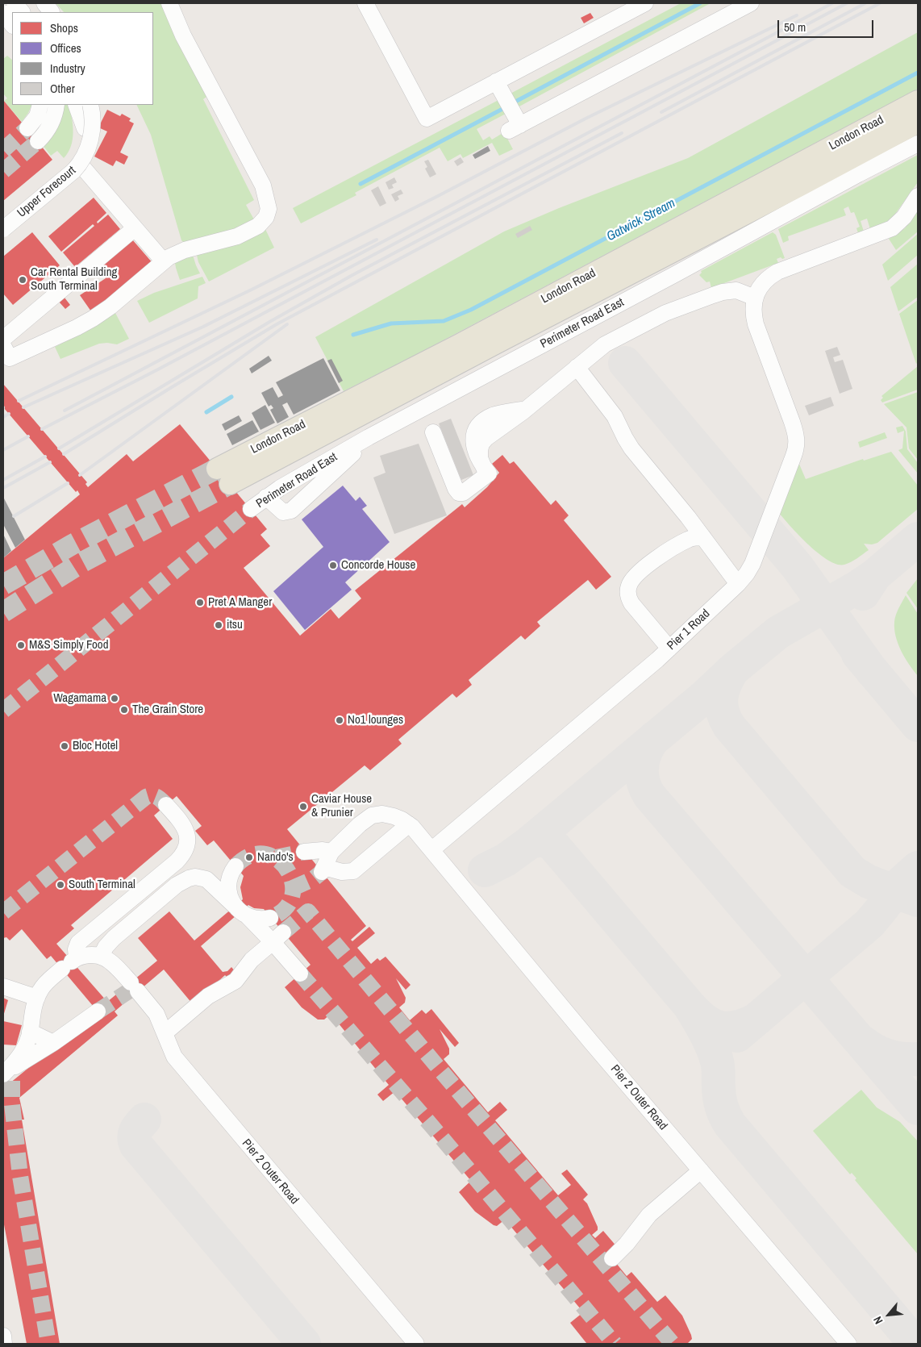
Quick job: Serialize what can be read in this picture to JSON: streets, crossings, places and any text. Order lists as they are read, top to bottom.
{
  "streets": {
    "main road": ["London Road"],
    "street": [
      "Upper Forecourt",
      "Perimeter Road East",
      "Pier 1 Road",
      "Pier 2 Outer Road"
    ]
  },
  "crossings": [
    ["Pier 1 Road", "Pier 2 Outer Road"]
  ],
  "water": ["Gatwick Stream"],
  "places": [
    "Car Rental Building South Terminal",
    "Concorde House",
    "Pret A Manger",
    "itsu",
    "M&S Simply Food",
    "Wagamama",
    "The Grain Store",
    "No1 lounges",
    "Bloc Hotel",
    "Caviar House & Prunier",
    "Nando's",
    "South Terminal"
  ],
  "legend": [
    "Shops",
    "Offices",
    "Industry",
    "Other"
  ],
  "scale_bar": "50 m",
  "north": "bottom left"
}
